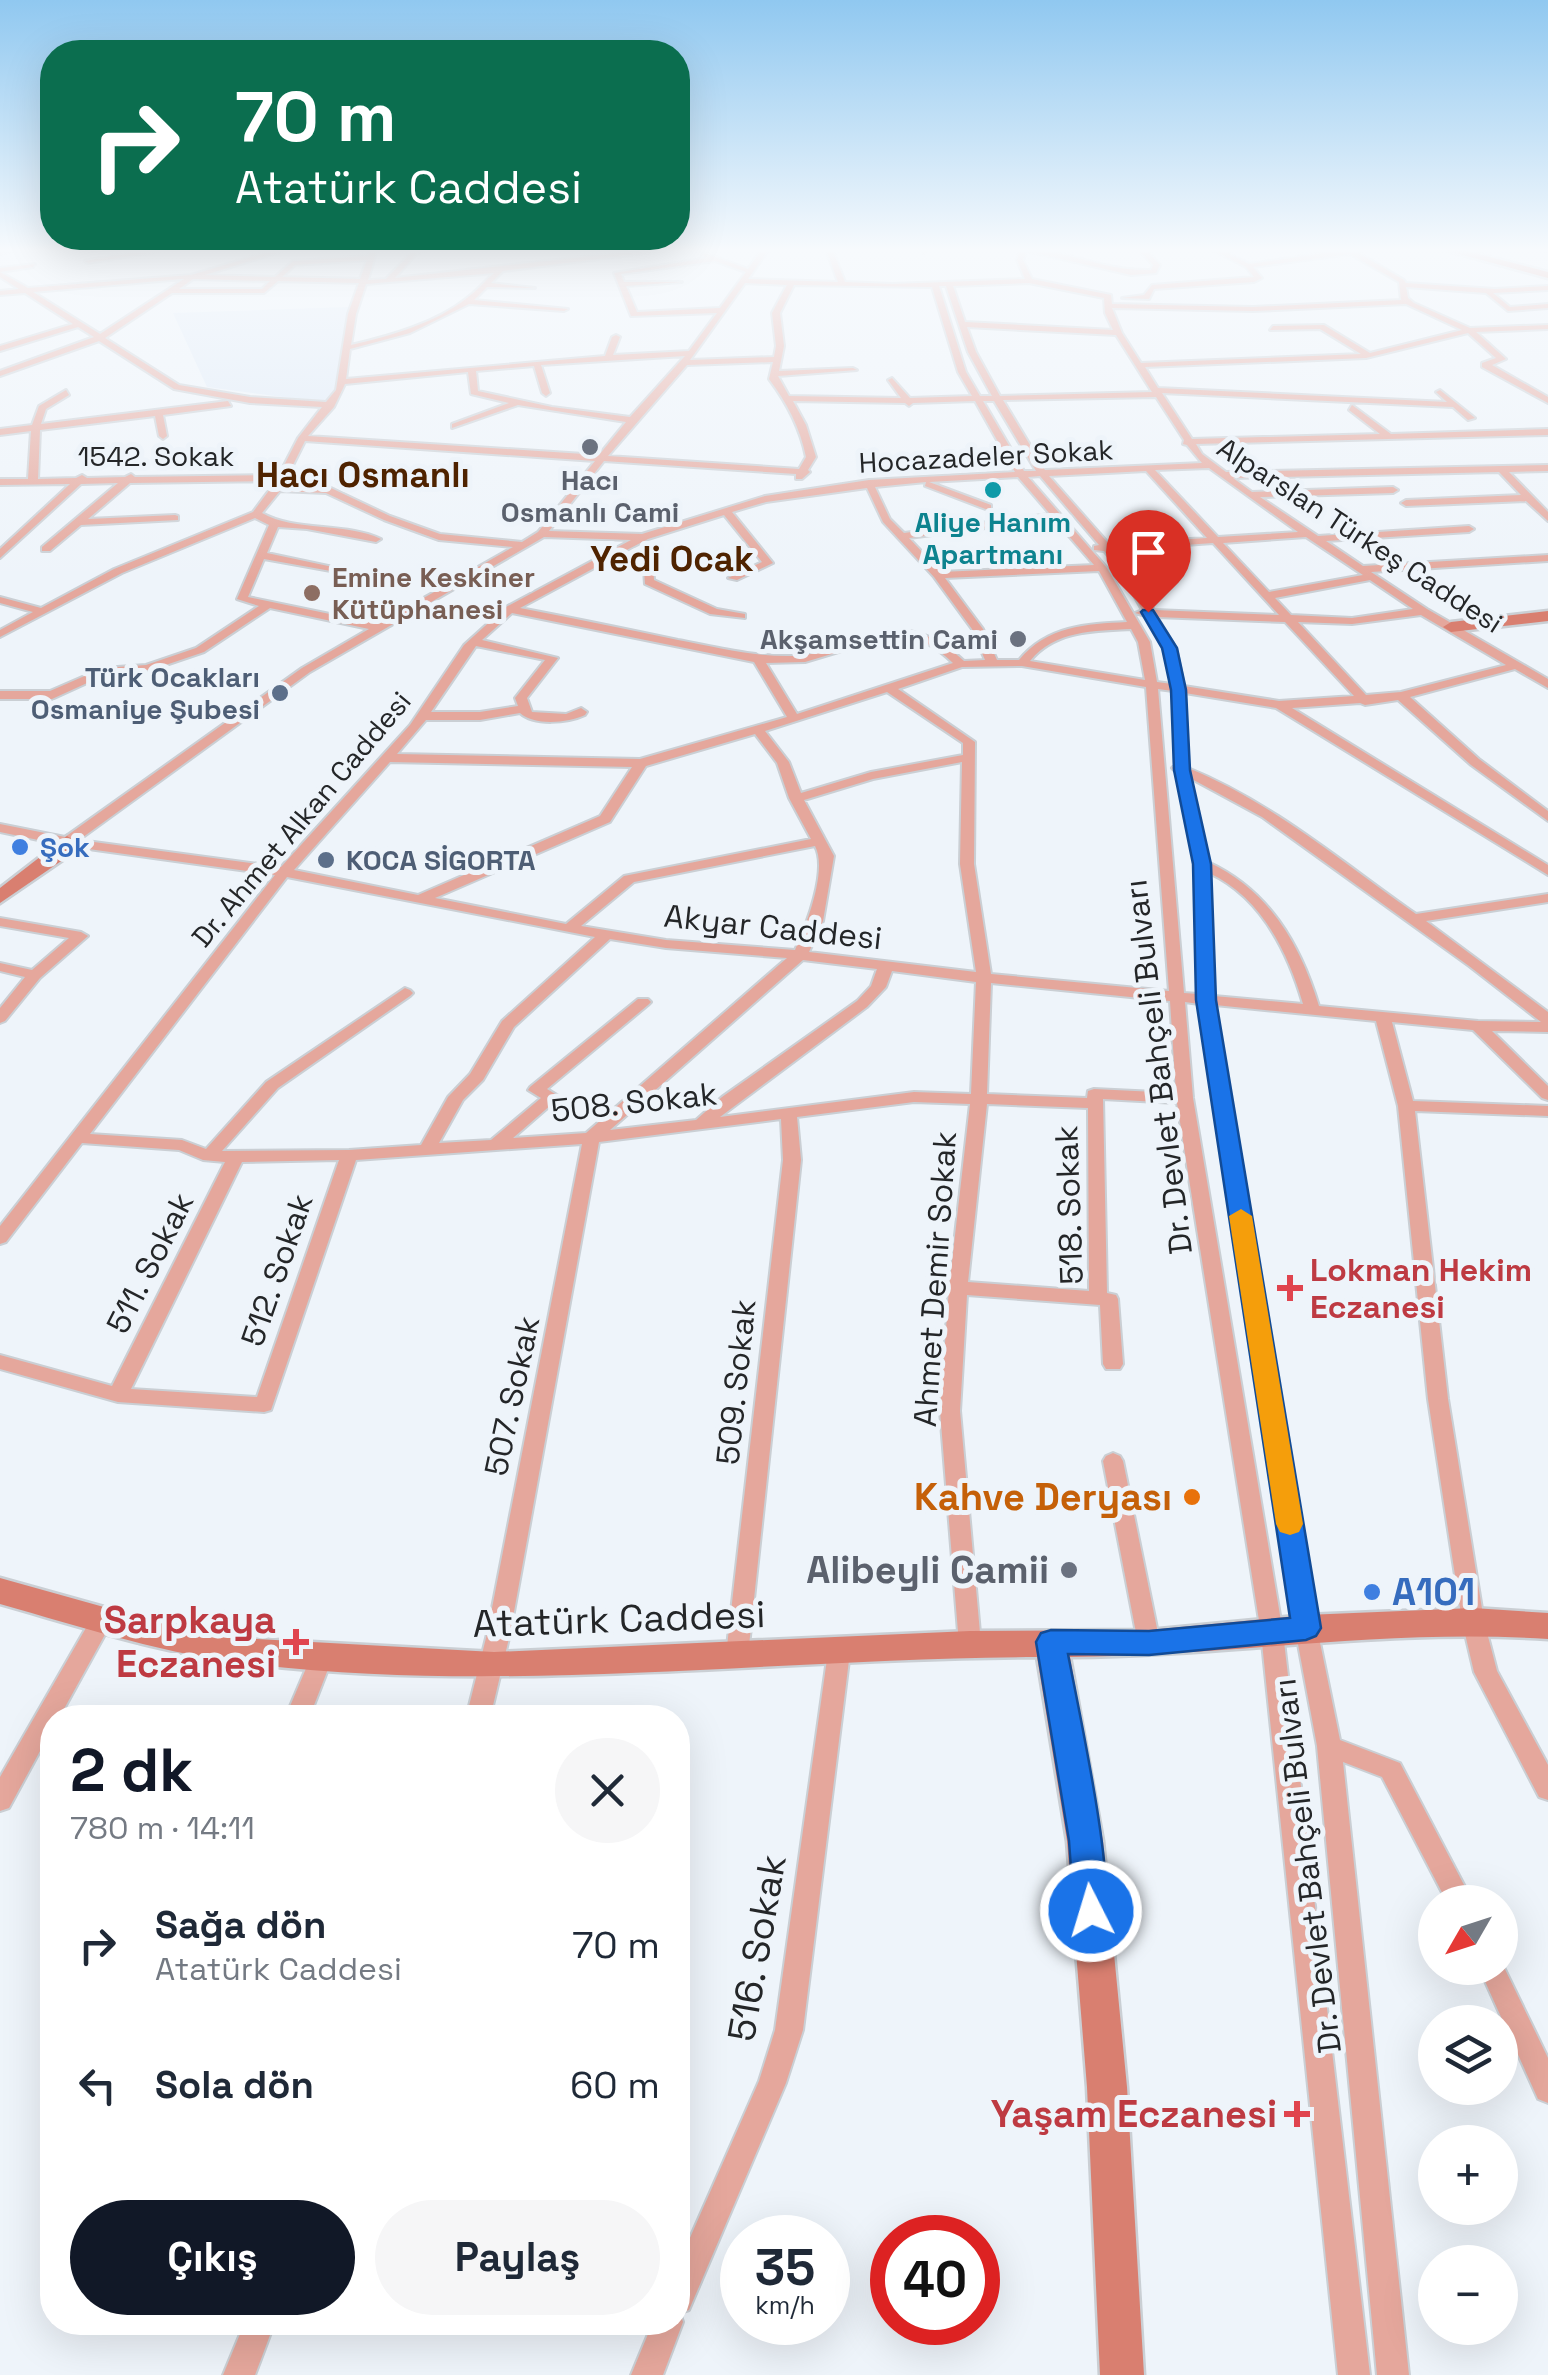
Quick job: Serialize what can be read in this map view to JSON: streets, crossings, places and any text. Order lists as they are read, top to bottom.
{
  "streets": {
    "street": [
      "1542. Sokak",
      "Hocazadeler Sokak",
      "Alparslan Türkeş Caddesi",
      "Dr. Ahmet Alkan Caddesi",
      "Akyar Caddesi",
      "Dr. Devlet Bahçeli Bulvarı",
      "508. Sokak",
      "518. Sokak",
      "511. Sokak",
      "512. Sokak",
      "Ahmet Demir Sokak",
      "509. Sokak",
      "507. Sokak",
      "Atatürk Caddesi",
      "516. Sokak"
    ]
  },
  "crossings": [
    ["Hocazadeler Sokak", "Alparslan Türkeş Caddesi"],
    ["Hocazadeler Sokak", "Dr. Ahmet Alkan Caddesi"],
    ["Hocazadeler Sokak", "Dr. Devlet Bahçeli Bulvarı"],
    ["Dr. Ahmet Alkan Caddesi", "Akyar Caddesi"],
    ["Dr. Ahmet Alkan Caddesi", "508. Sokak"],
    ["Akyar Caddesi", "Dr. Devlet Bahçeli Bulvarı"],
    ["Akyar Caddesi", "Ahmet Demir Sokak"],
    ["Dr. Devlet Bahçeli Bulvarı", "508. Sokak"],
    ["Dr. Devlet Bahçeli Bulvarı", "Atatürk Caddesi"],
    ["508. Sokak", "518. Sokak"],
    ["508. Sokak", "511. Sokak"],
    ["508. Sokak", "512. Sokak"],
    ["508. Sokak", "Ahmet Demir Sokak"],
    ["508. Sokak", "509. Sokak"],
    ["508. Sokak", "507. Sokak"],
    ["511. Sokak", "512. Sokak"],
    ["Ahmet Demir Sokak", "Atatürk Caddesi"],
    ["509. Sokak", "Atatürk Caddesi"],
    ["507. Sokak", "Atatürk Caddesi"],
    ["Atatürk Caddesi", "516. Sokak"]
  ],
  "districts": ["Hacı Osmanlı", "Yedi Ocak"],
  "places": {
    "other": [
      "Hacı Osmanlı Cami",
      "Aliye Hanım Apartmanı",
      "Emine Keskiner Kütüphanesi",
      "Akşamsettin Cami",
      "Türk Ocakları Osmaniye Şubesi",
      "Şok",
      "KOCA SİGORTA",
      "Kahve Deryası",
      "Alibeyli Camii",
      "A101"
    ],
    "health": ["Lokman Hekim Eczanesi", "Sarpkaya Eczanesi", "Yaşam Eczanesi"]
  },
  "north": "bottom left",
  "page": {
    "turn": ["70 m", "Atatürk Caddesi"],
    "heading": ["2 dk", "780 m · 14:11"],
    "list": [
      {
        "name": "Sağa dön",
        "note": "Atatürk Caddesi",
        "value": "70 m"
      },
      {
        "name": "Sola dön",
        "value": "60 m"
      }
    ],
    "map_buttons": ["+", "−"],
    "buttons": ["Çıkış", "Paylaş"],
    "speed": "35 km/h",
    "limit": "40"
  }
}
